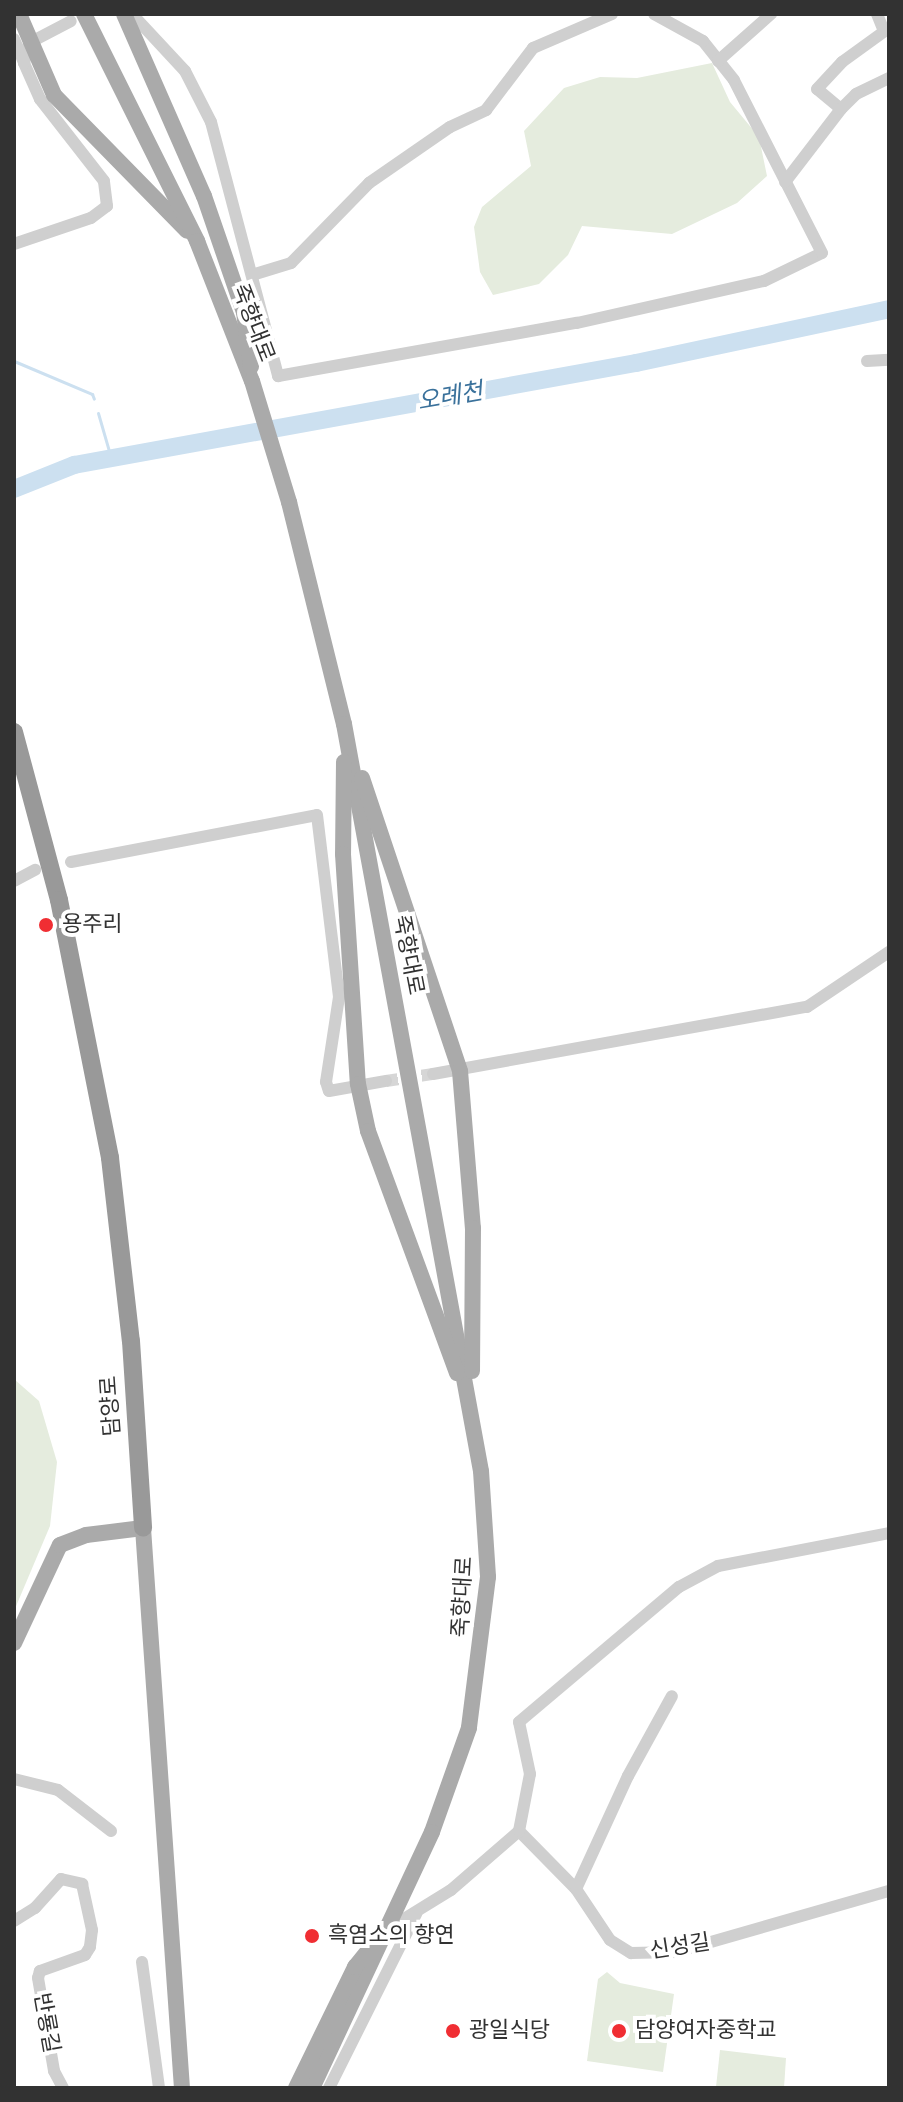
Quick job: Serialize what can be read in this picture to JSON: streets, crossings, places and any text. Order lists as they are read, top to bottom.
{
  "streets": {
    "highway": ["담양로"],
    "main road": ["죽향대로"],
    "street": ["신성길", "반룡길"]
  },
  "water": ["오례천"],
  "places": [
    "용주리",
    "흑염소의 향연",
    "광일식당",
    "담양여자중학교"
  ]
}
